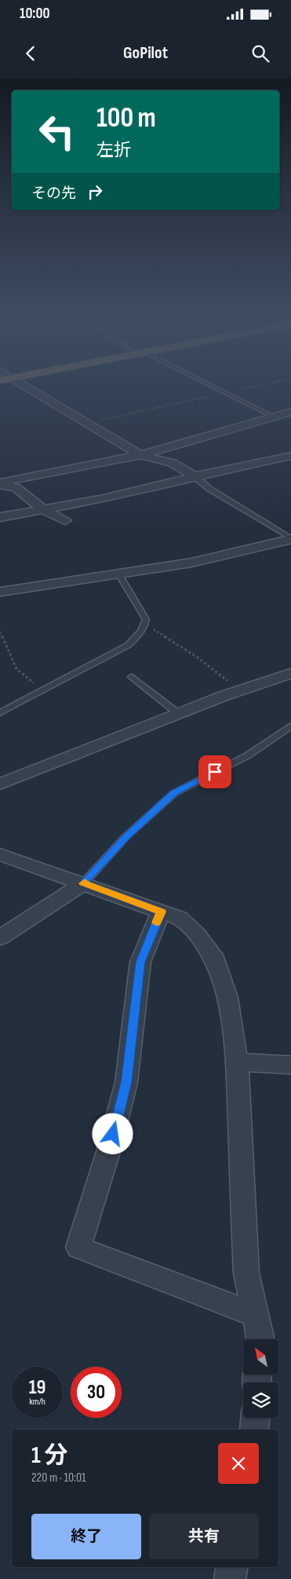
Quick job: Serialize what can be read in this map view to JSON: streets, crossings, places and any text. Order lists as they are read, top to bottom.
{
  "north": "top left",
  "page": {
    "status": "10:00",
    "header": "GoPilot",
    "turn": ["100 m", "左折"],
    "then": "その先",
    "speed": "19 km/h",
    "limit": "30",
    "heading": ["1 分", "220 m · 10:01"],
    "buttons": ["終了", "共有"]
  }
}
